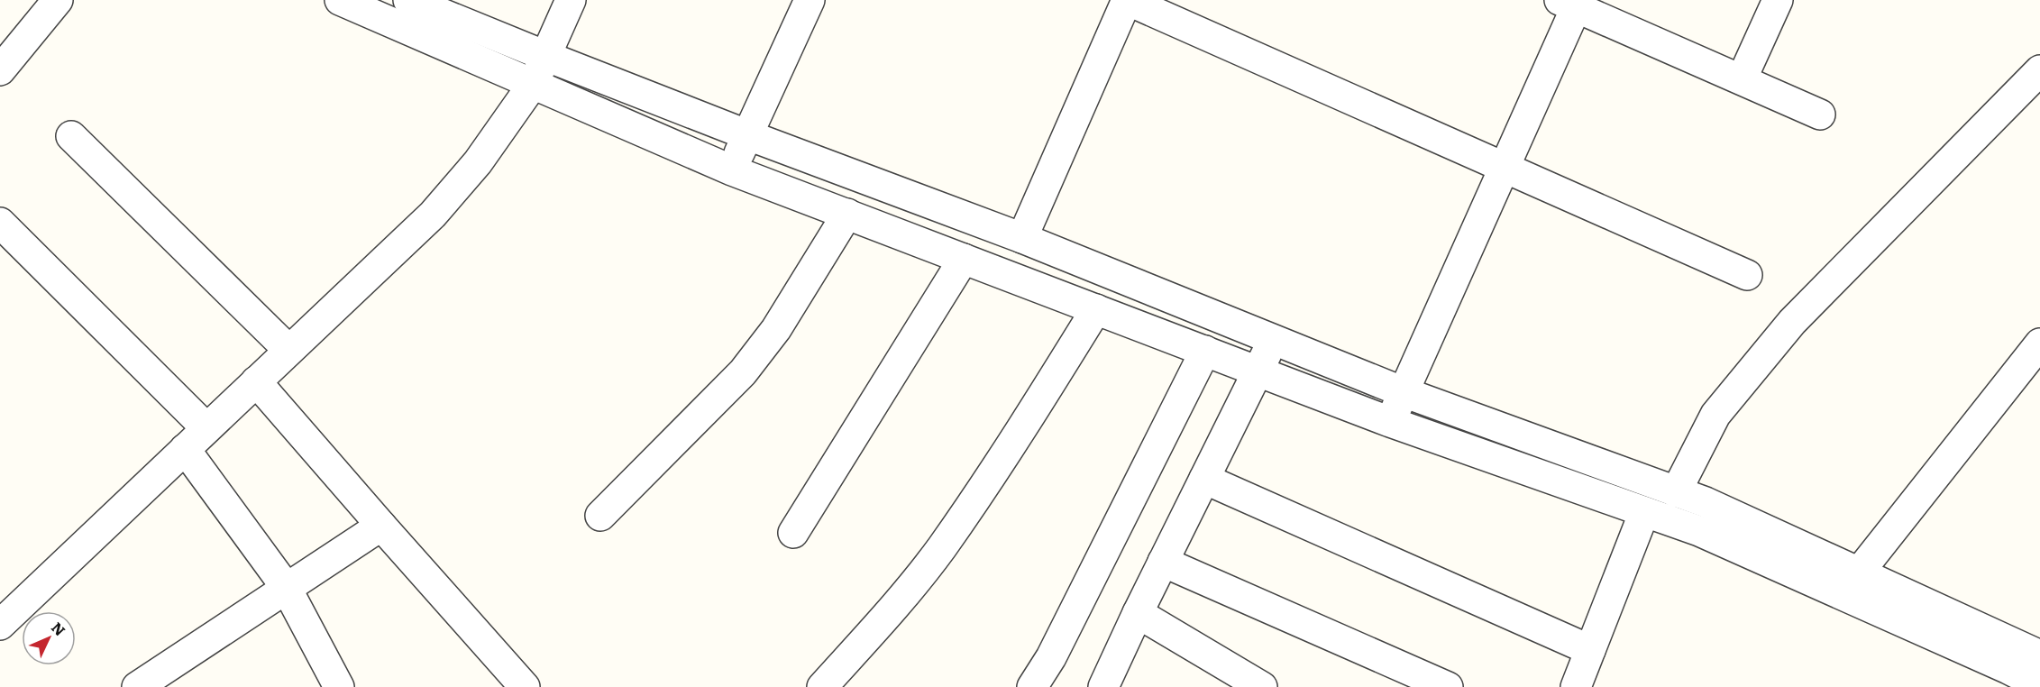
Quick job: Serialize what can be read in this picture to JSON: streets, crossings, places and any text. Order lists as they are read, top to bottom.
{
  "north": "top right"
}
